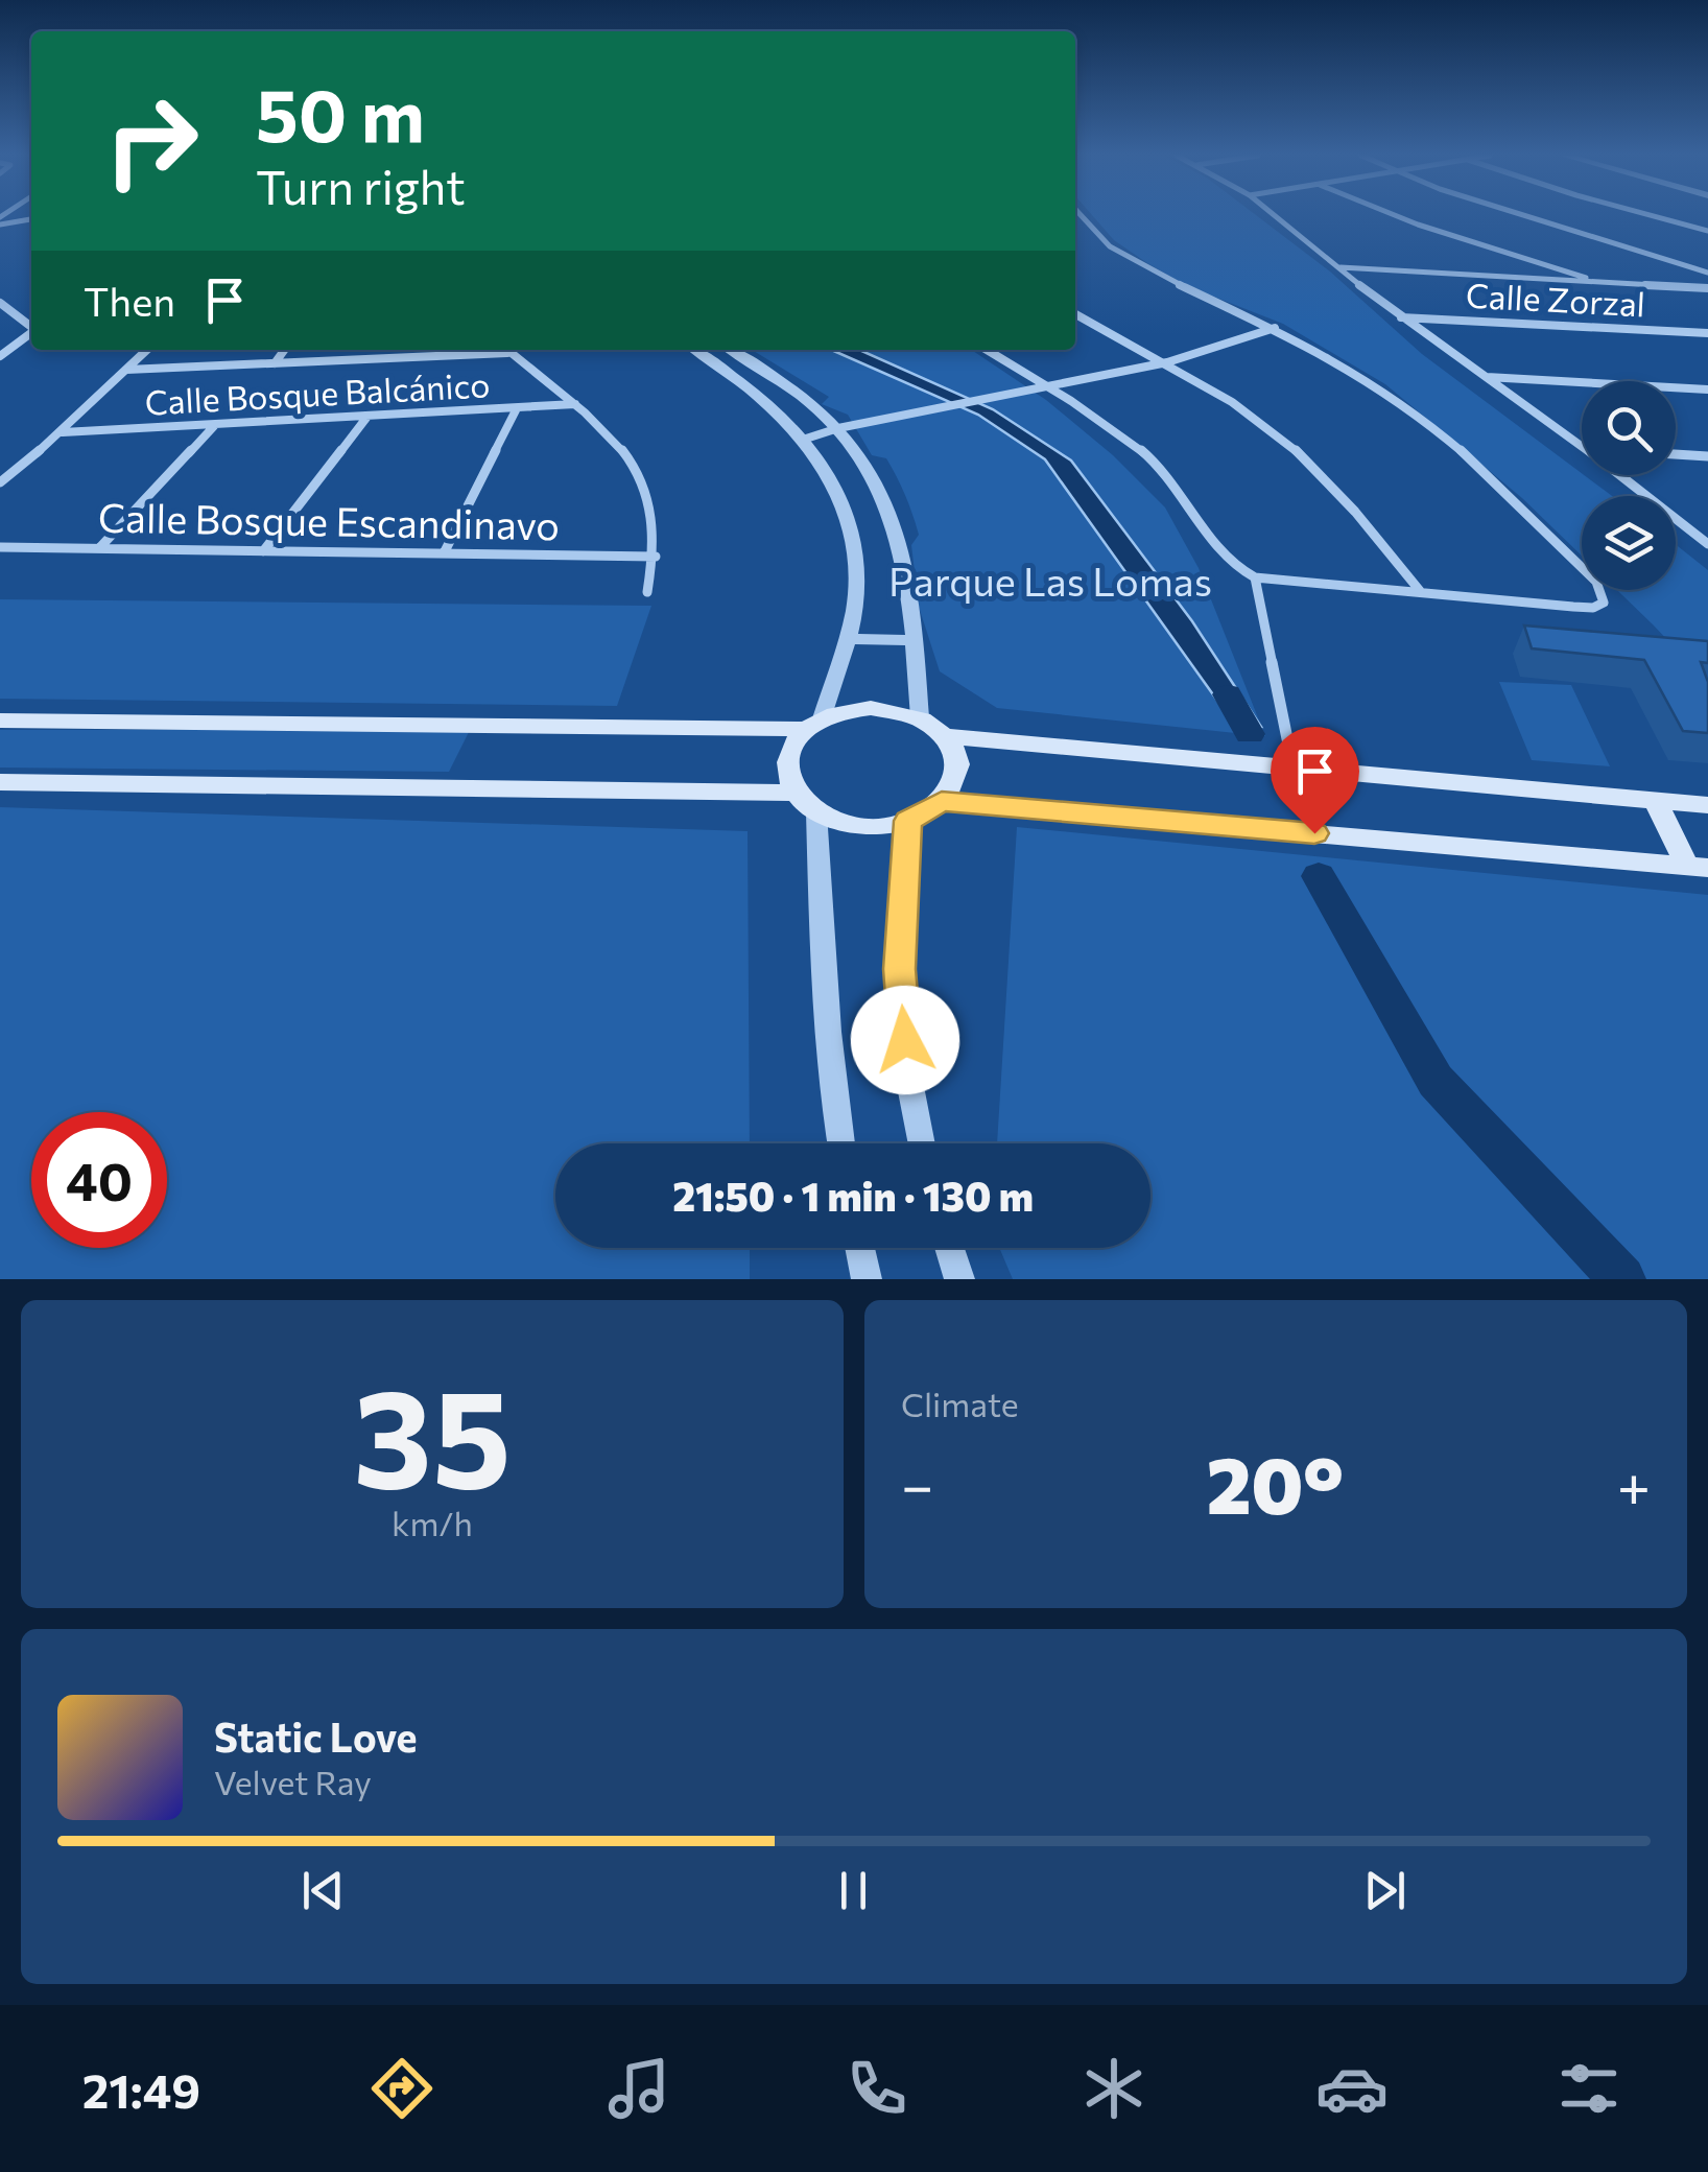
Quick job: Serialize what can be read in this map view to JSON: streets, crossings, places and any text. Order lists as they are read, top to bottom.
{
  "streets": {
    "street": ["Calle Zorzal", "Calle Bosque Balcánico", "Calle Bosque Escandinavo"]
  },
  "parks": ["Parque Las Lomas"],
  "page": {
    "turn": ["50 m", "Turn right"],
    "then": "Then",
    "limit": "40",
    "trip": "21:50 · 1 min · 130 m",
    "tile": [
      ["35", "km/h"],
      "Climate"
    ],
    "heat": ["−", "20°", "+"],
    "song": ["Static Love", "Velvet Ray"],
    "tabs": "21:49"
  }
}
